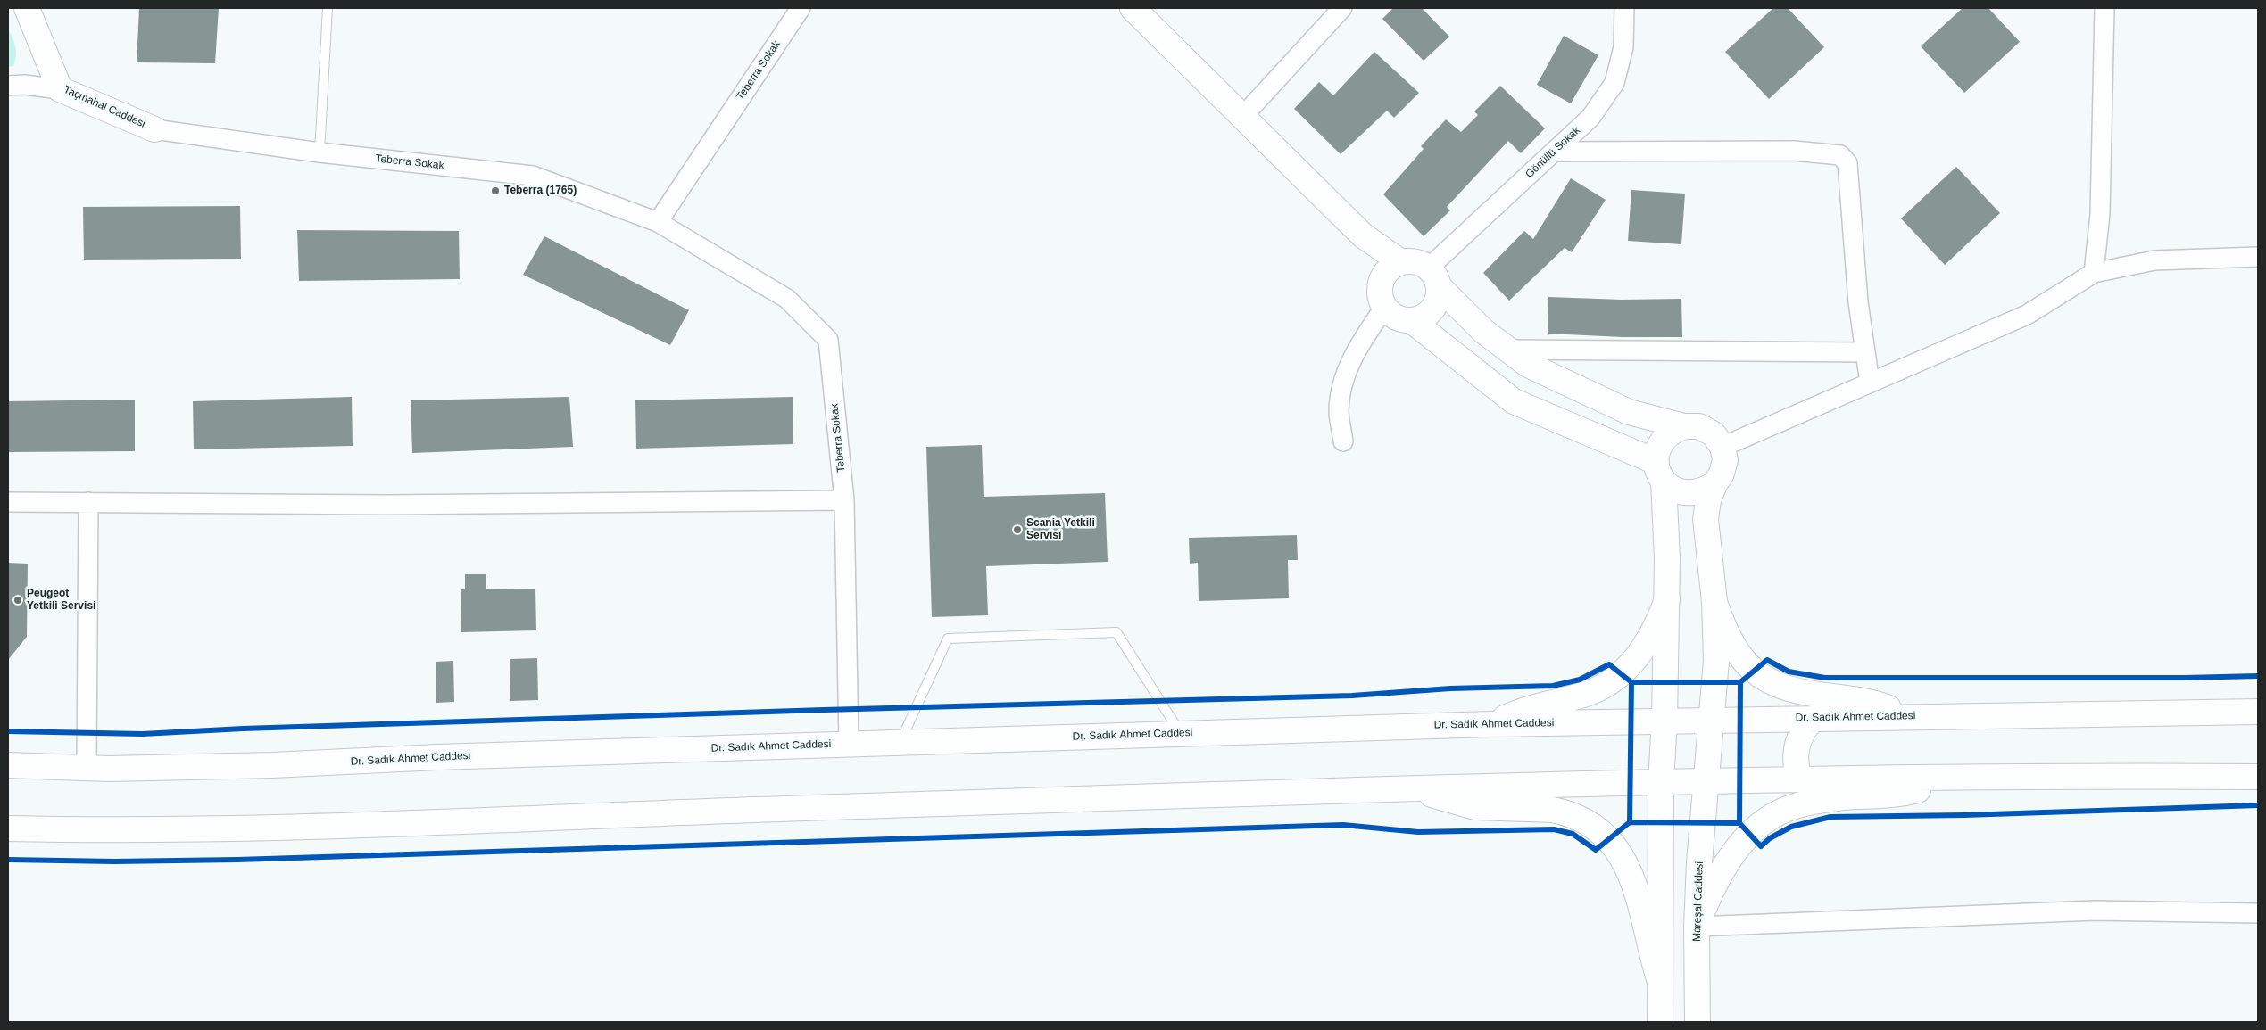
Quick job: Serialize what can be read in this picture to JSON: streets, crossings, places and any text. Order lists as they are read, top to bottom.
{
  "streets": {
    "main road": ["Taçmahal Caddesi", "Dr. Sadık Ahmet Caddesi", "Mareşal Caddesi"],
    "street": ["Teberra Sokak", "Gönüllü Sokak"]
  },
  "crossings": [
    ["Teberra Sokak", "Taçmahal Caddesi"],
    ["Teberra Sokak", "Dr. Sadık Ahmet Caddesi"],
    ["Dr. Sadık Ahmet Caddesi", "Mareşal Caddesi"]
  ],
  "places": ["Teberra (1765)", "Scania Yetkili Servisi", "Peugeot Yetkili Servisi"]
}
